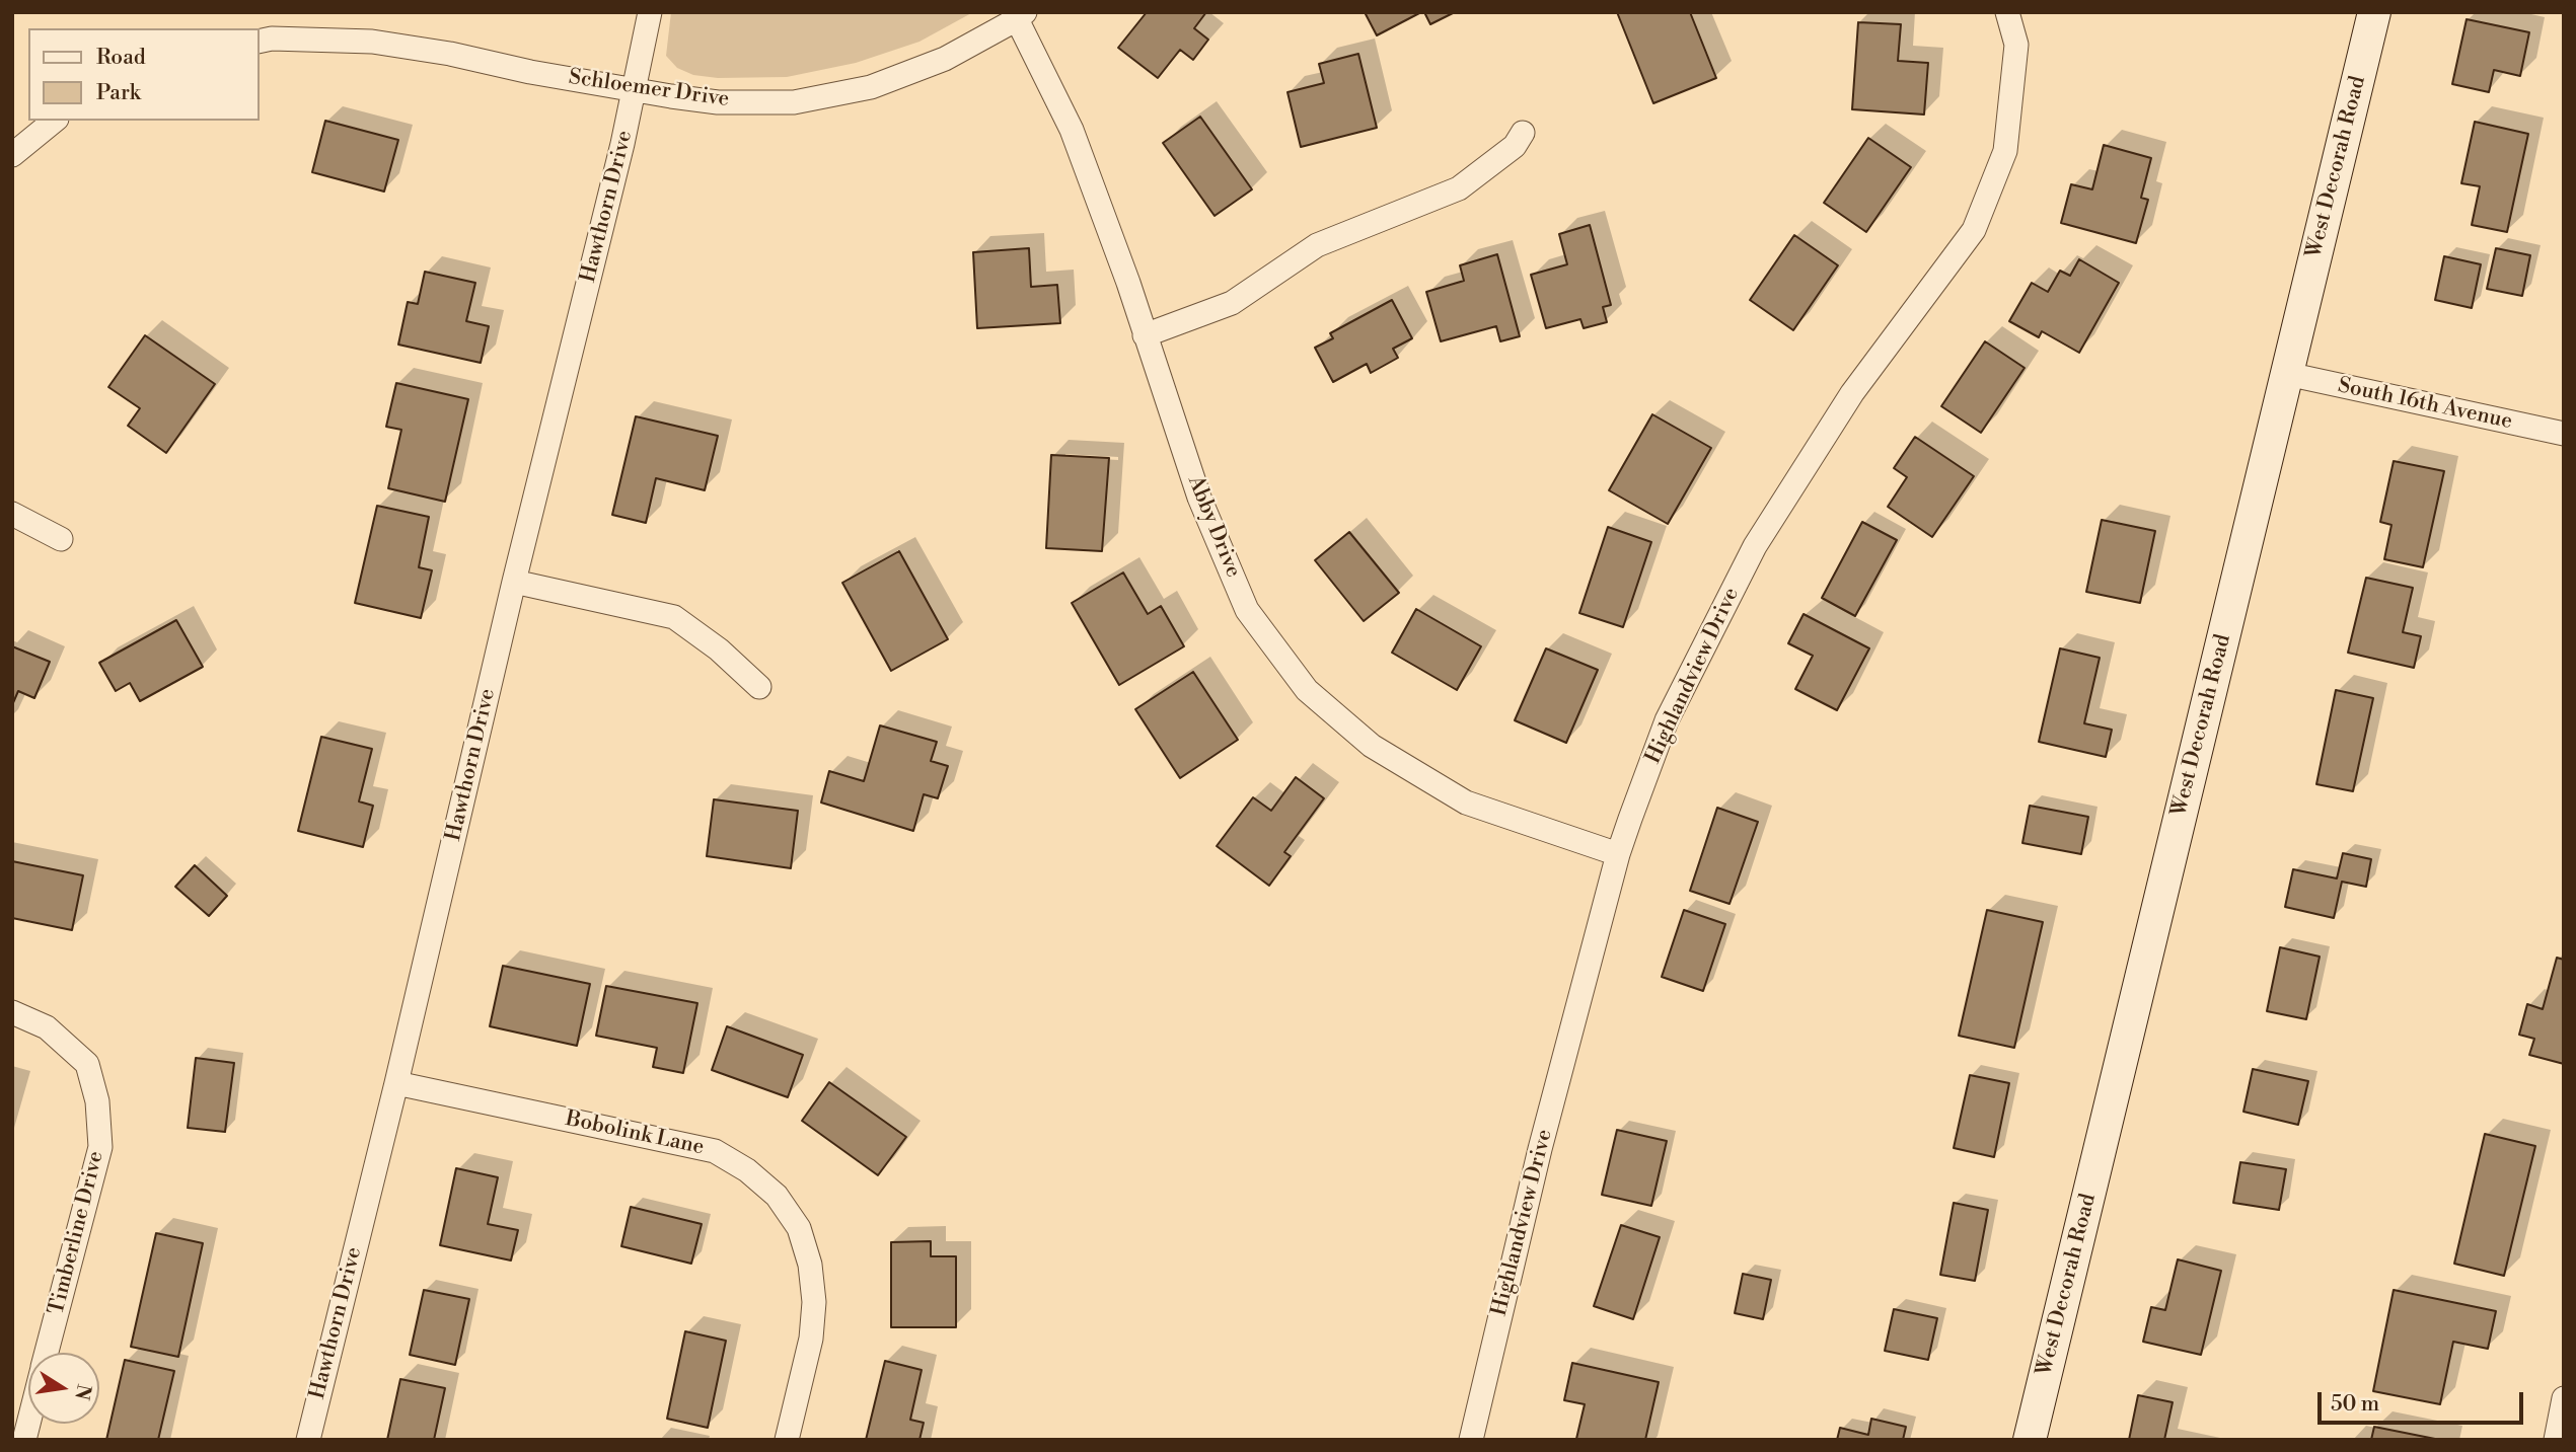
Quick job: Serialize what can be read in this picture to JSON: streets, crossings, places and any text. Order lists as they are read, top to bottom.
{
  "streets": {
    "street": [
      "Schloemer Drive",
      "West Decorah Road",
      "Hawthorn Drive",
      "South 16th Avenue",
      "Abby Drive",
      "Highlandview Drive",
      "Bobolink Lane",
      "Timberline Drive"
    ]
  },
  "crossings": [
    ["Schloemer Drive", "Hawthorn Drive"],
    ["Schloemer Drive", "Abby Drive"],
    ["West Decorah Road", "South 16th Avenue"],
    ["Hawthorn Drive", "Bobolink Lane"],
    ["Abby Drive", "Highlandview Drive"]
  ],
  "legend": ["Road", "Park"],
  "scale_bar": "50 m",
  "north": "right"
}
